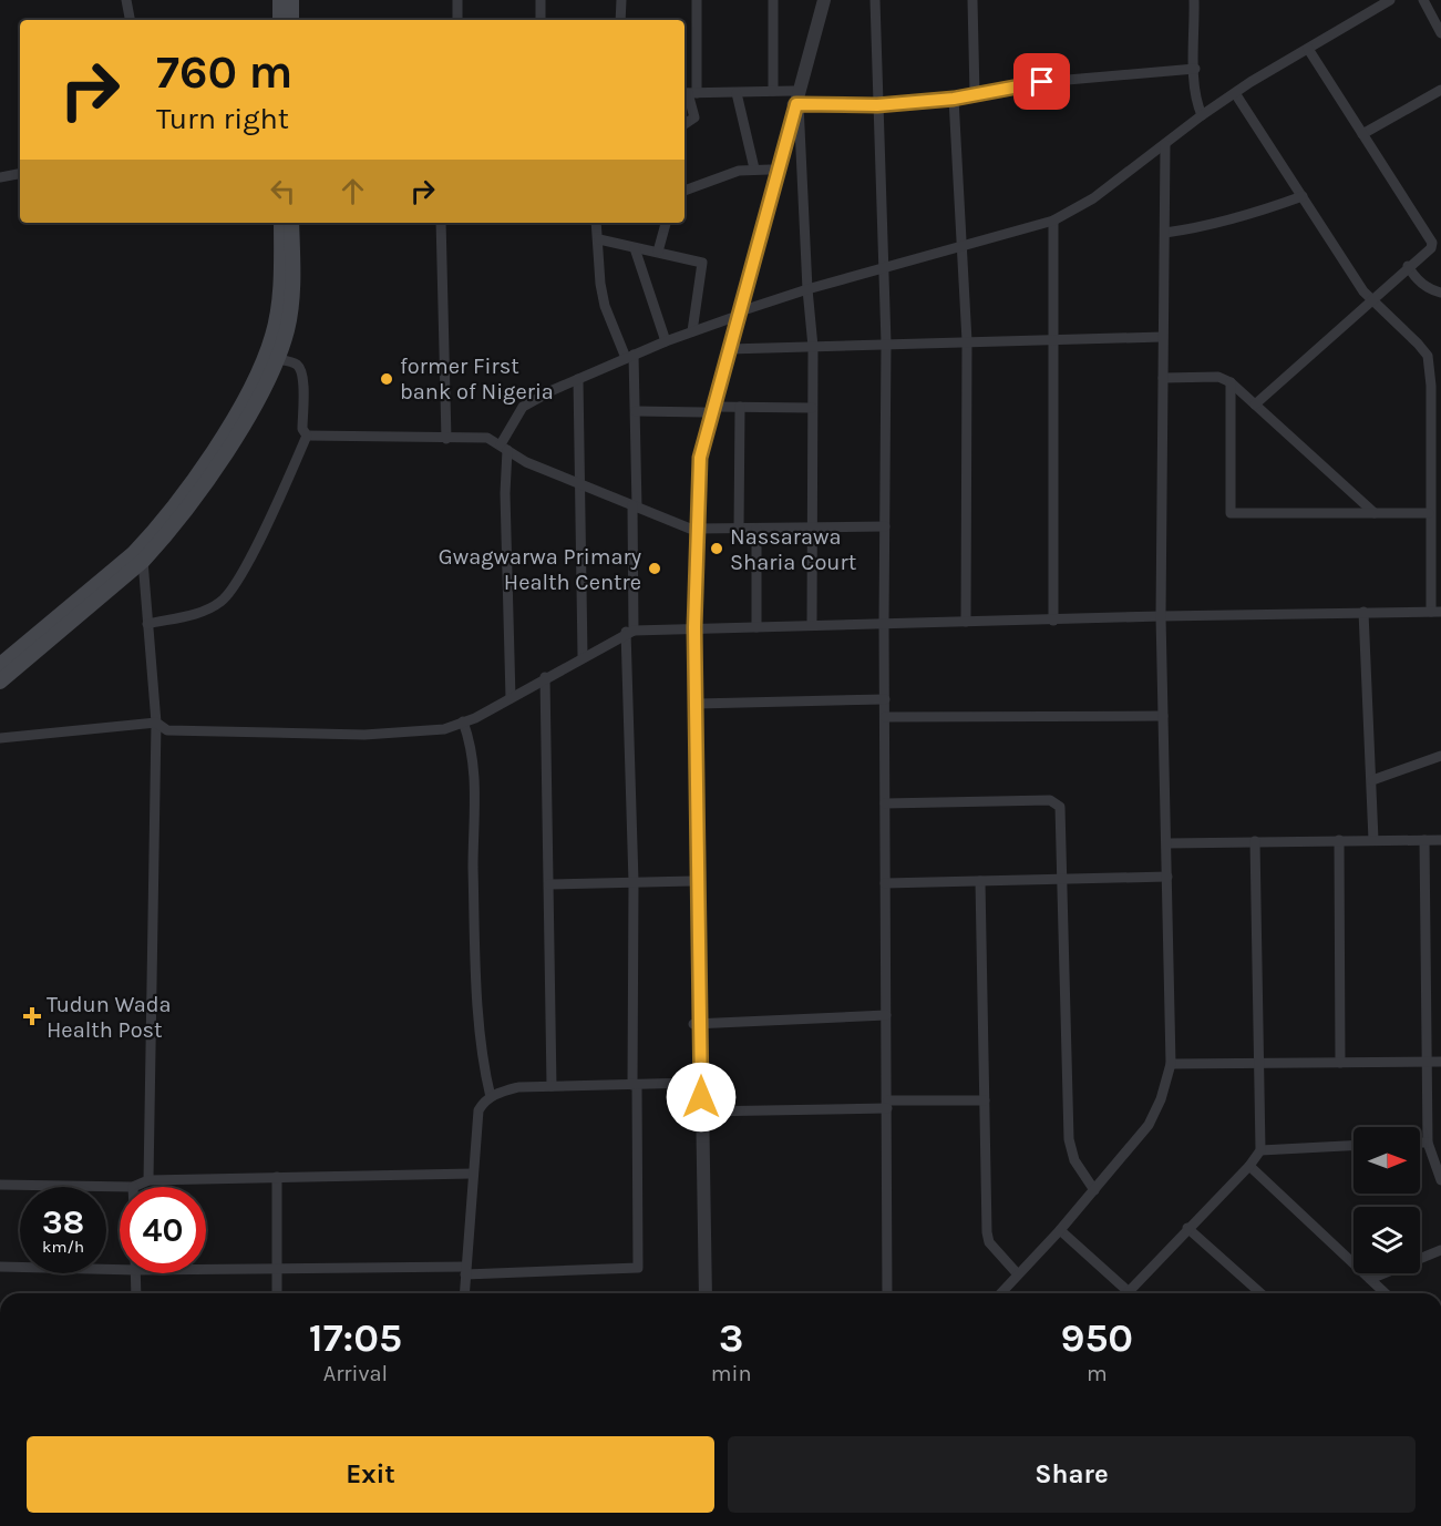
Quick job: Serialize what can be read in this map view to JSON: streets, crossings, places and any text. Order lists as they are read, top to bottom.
{
  "places": {
    "other": ["former First bank of Nigeria", "Nassarawa Sharia Court", "Gwagwarwa Primary Health Centre"],
    "health": ["Tudun Wada Health Post"]
  },
  "north": "right",
  "page": {
    "turn": ["760 m", "Turn right"],
    "speed": "38 km/h",
    "limit": "40",
    "eta": [
      "17:05",
      "Arrival",
      "3",
      "min",
      "950",
      "m"
    ],
    "buttons": ["Exit", "Share"]
  }
}
